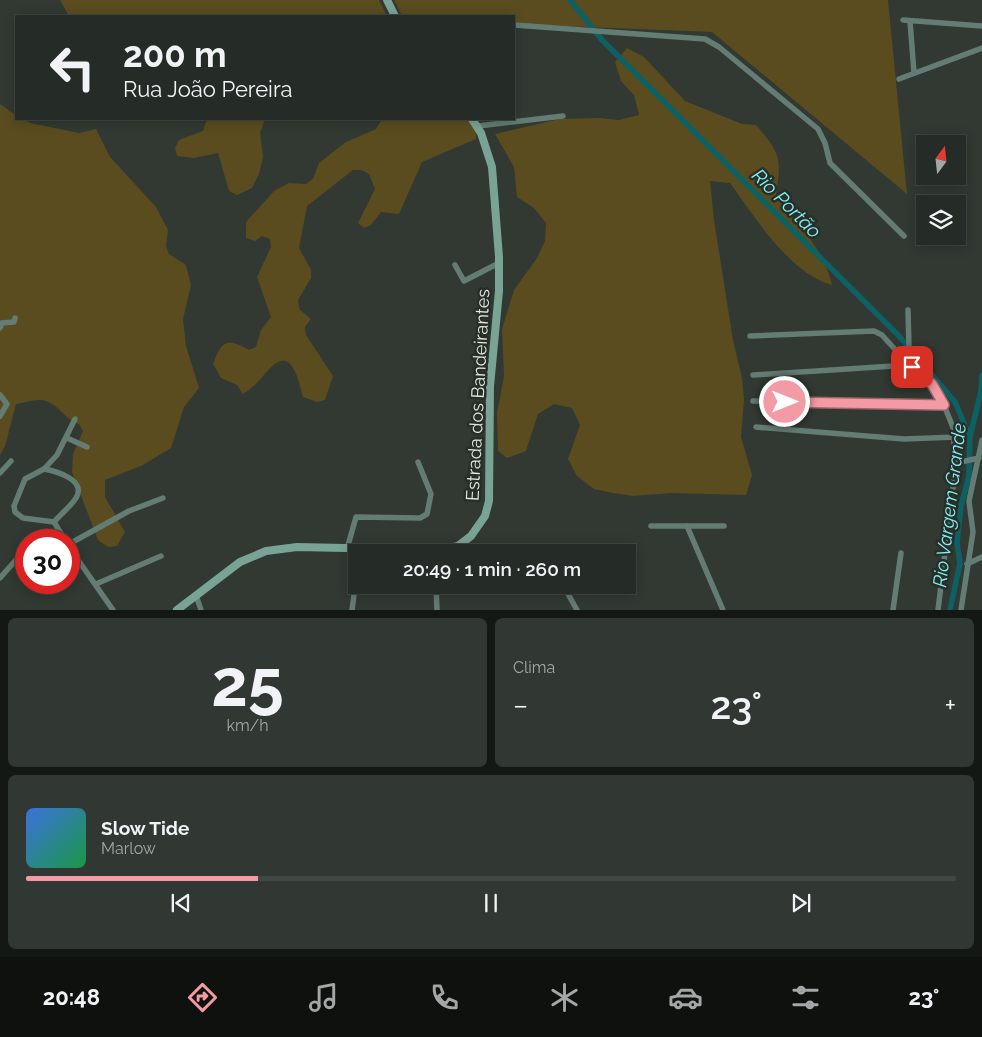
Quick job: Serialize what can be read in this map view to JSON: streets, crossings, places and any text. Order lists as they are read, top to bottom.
{
  "streets": {
    "main road": ["Estrada dos Bandeirantes"]
  },
  "water": ["Rio Portão", "Rio Vargem Grande"],
  "north": "top",
  "page": {
    "turn": ["200 m", "Rua João Pereira"],
    "limit": "30",
    "trip": "20:49 · 1 min · 260 m",
    "tile": [
      ["25", "km/h"],
      "Clima"
    ],
    "heat": ["−", "23°", "+"],
    "song": ["Slow Tide", "Marlow"],
    "tabs": ["20:48", "23°"]
  }
}
